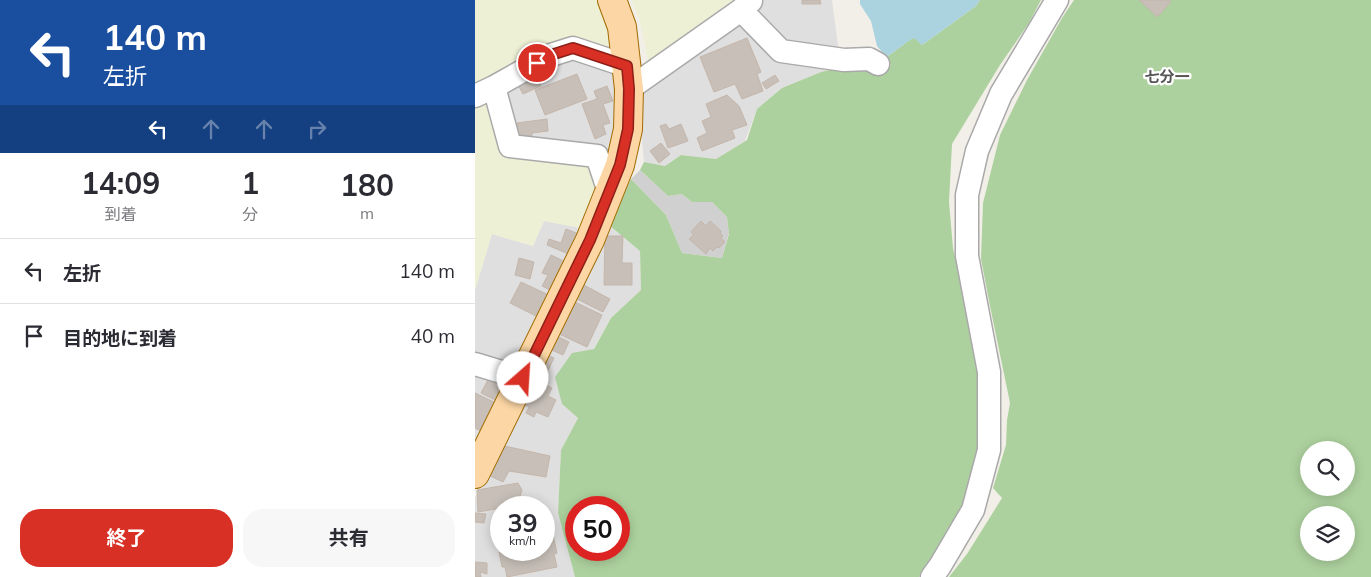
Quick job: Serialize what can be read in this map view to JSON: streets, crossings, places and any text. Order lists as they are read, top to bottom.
{
  "districts": ["七分一"],
  "page": {
    "turn": ["140 m", "左折"],
    "eta": [
      "14:09",
      "到着",
      "1",
      "分",
      "180",
      "m"
    ],
    "list": [
      {
        "name": "左折",
        "value": "140 m"
      },
      {
        "name": "目的地に到着",
        "value": "40 m"
      }
    ],
    "speed": "39 km/h",
    "limit": "50",
    "buttons": ["終了", "共有"]
  }
}
